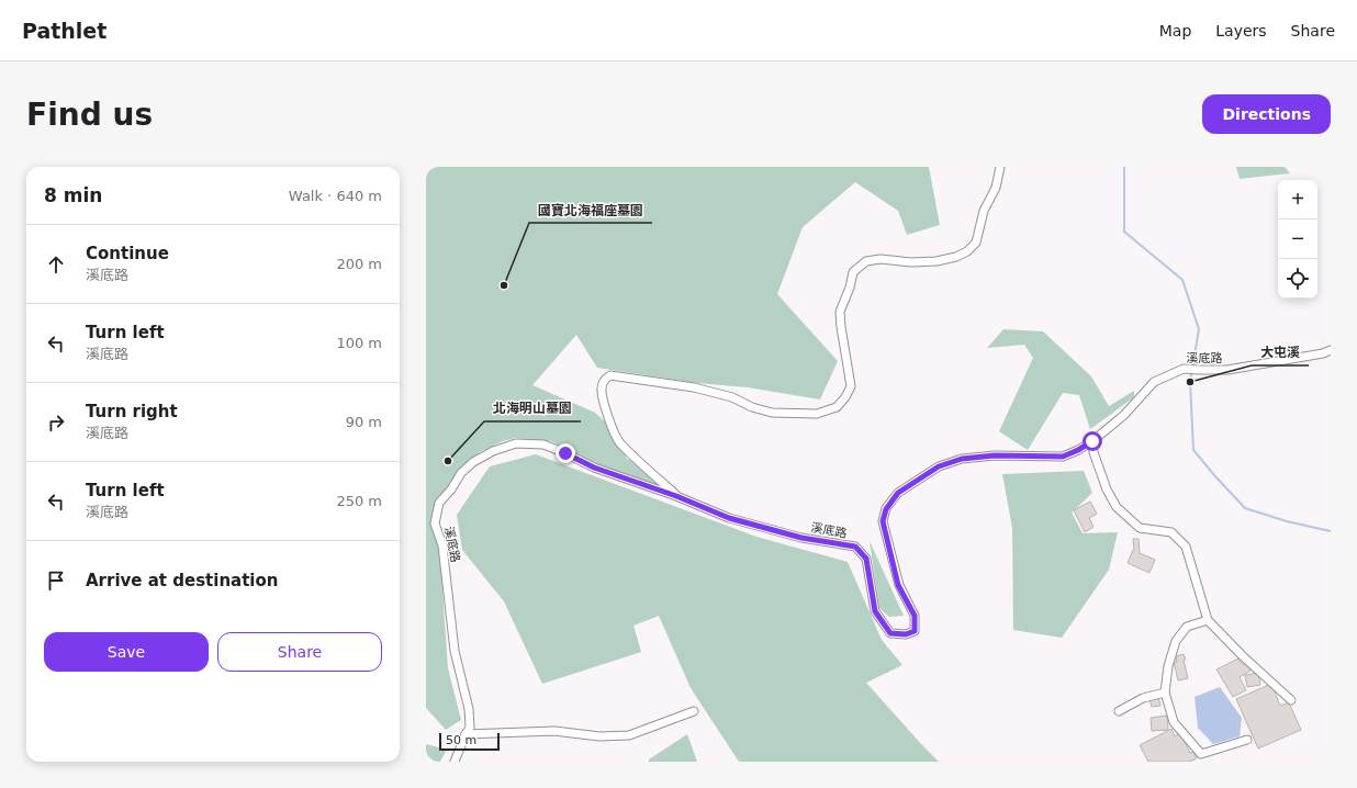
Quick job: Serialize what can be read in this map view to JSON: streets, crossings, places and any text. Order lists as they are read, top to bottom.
{
  "streets": {
    "street": ["溪底路"]
  },
  "places": ["國寶北海福座墓園", "大屯溪", "北海明山墓園"],
  "scale_bar": "50 m",
  "page": {
    "header": "Pathlet",
    "nav": ["Map", "Layers", "Share"],
    "buttons": [
      "Directions",
      ["Save", "Share"]
    ],
    "title": "Find us",
    "heading": ["8 min", "Walk · 640 m"],
    "map_buttons": ["+", "−"],
    "list": [
      ["Continue", "溪底路", "200 m"],
      ["Turn left", "溪底路", "100 m"],
      ["Turn right", "溪底路", "90 m"],
      ["Turn left", "溪底路", "250 m"],
      "Arrive at destination"
    ],
    "scale": "50 m"
  }
}
